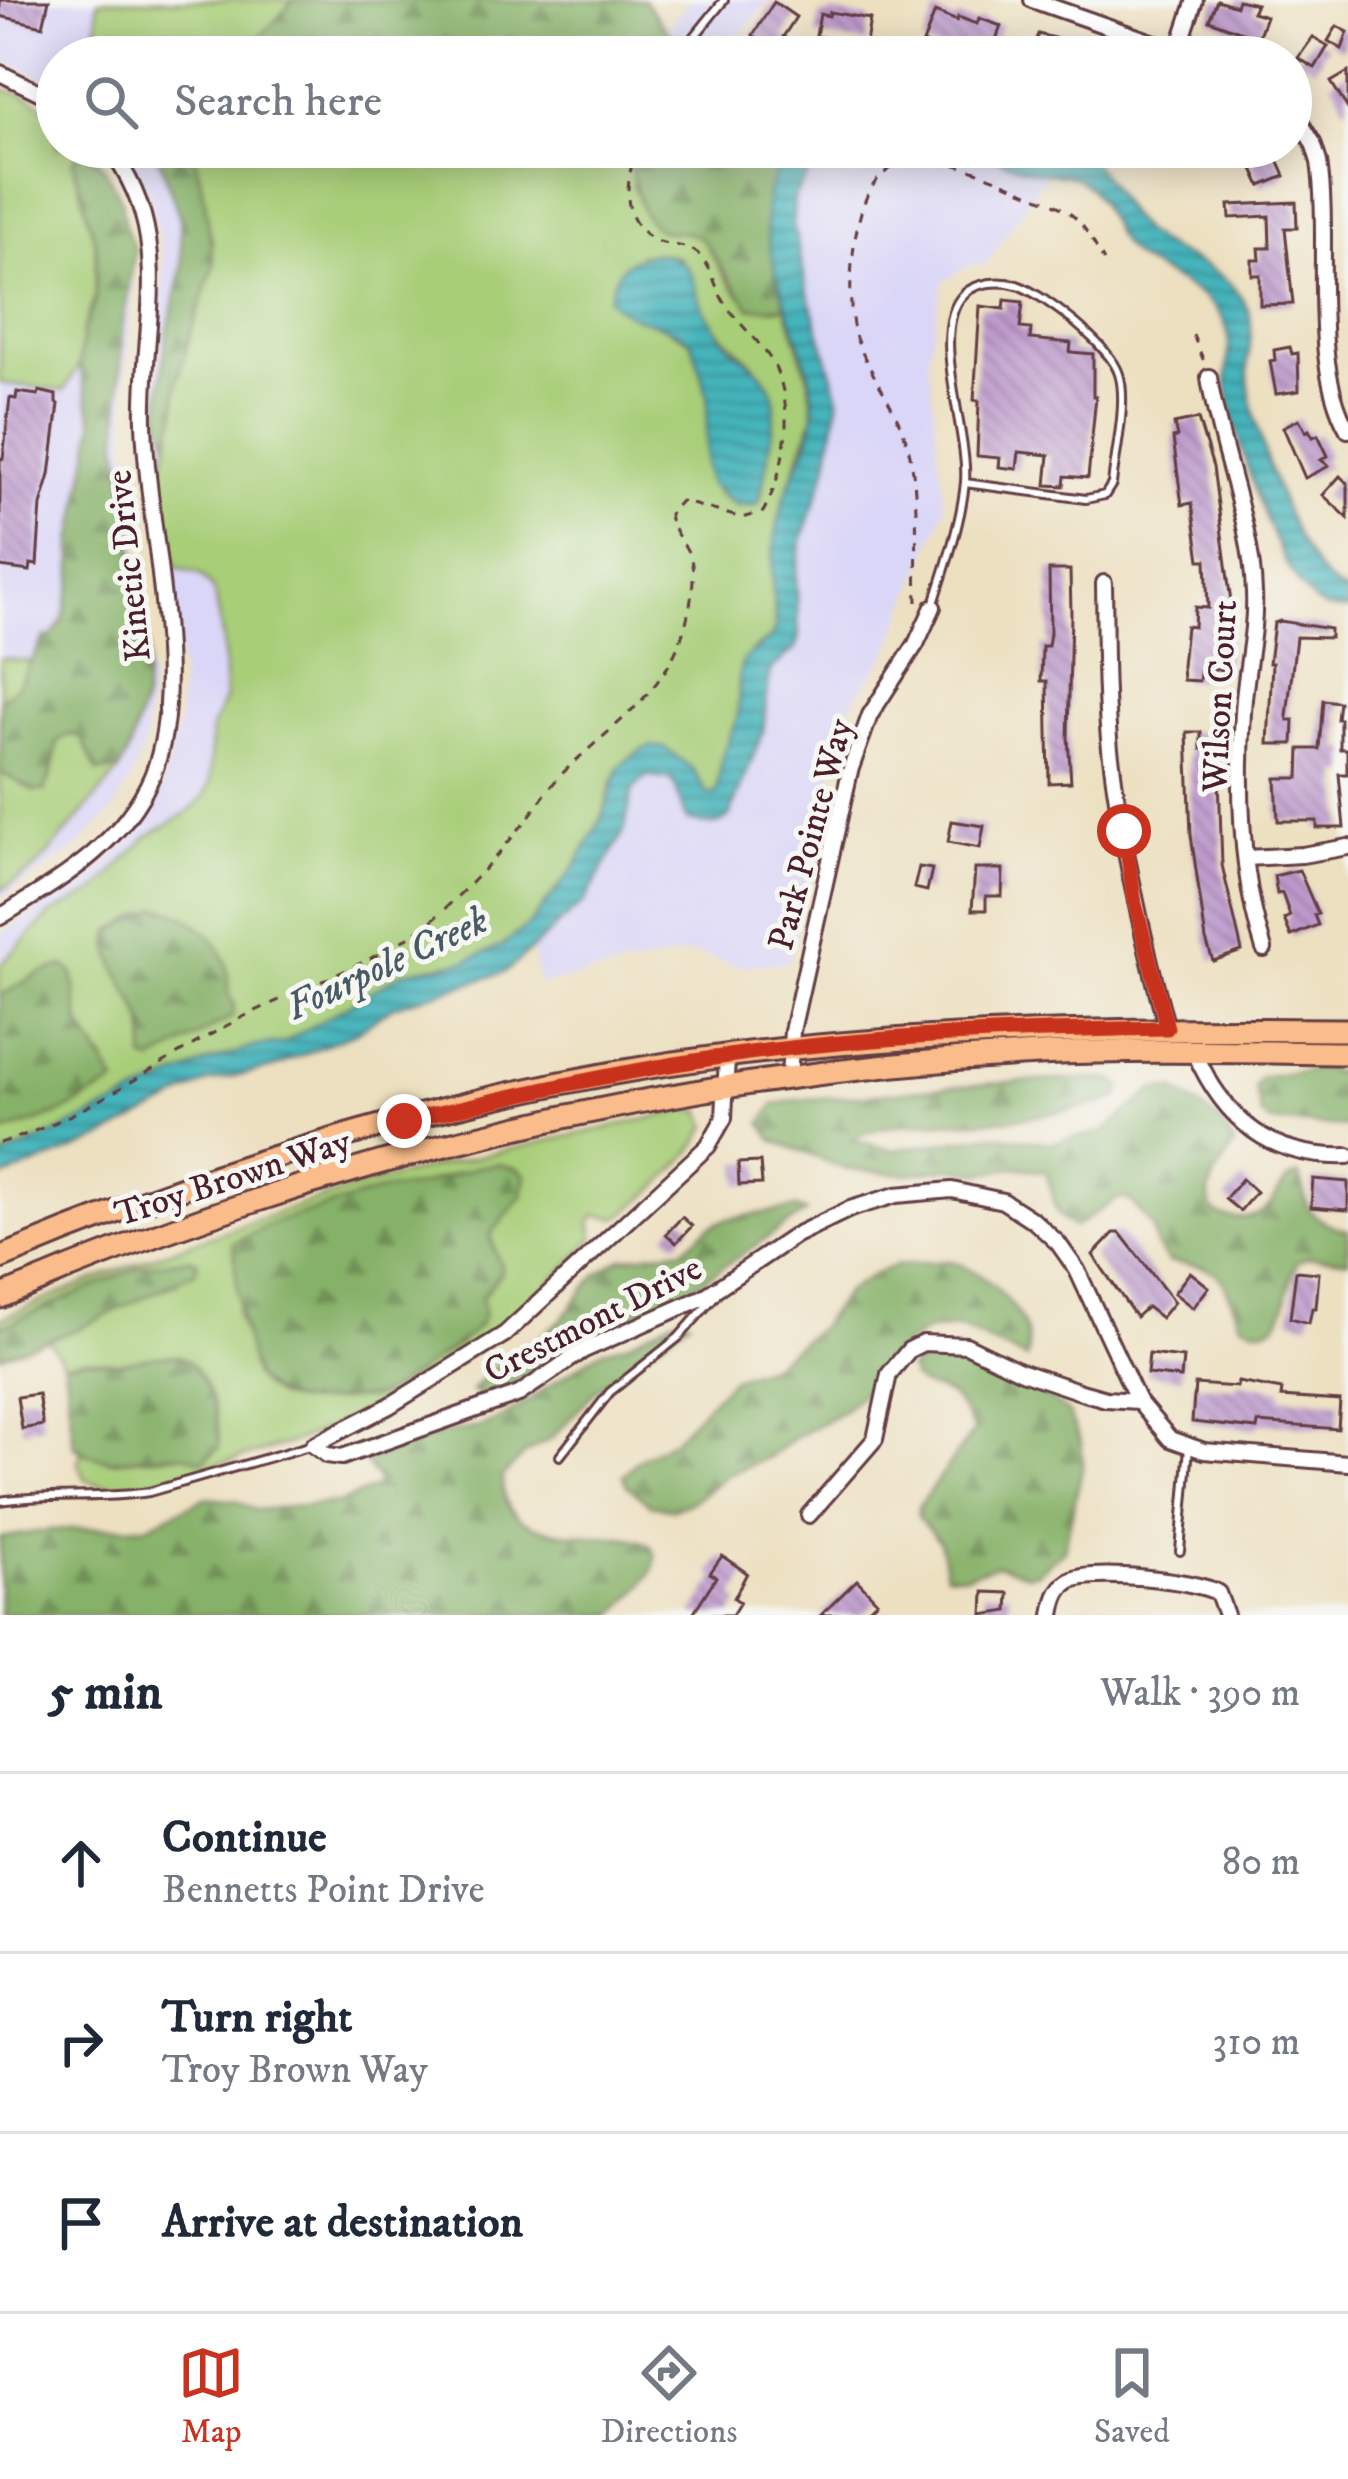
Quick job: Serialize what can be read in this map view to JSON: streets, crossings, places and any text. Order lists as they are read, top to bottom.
{
  "streets": {
    "main road": ["Troy Brown Way"],
    "street": [
      "Kinetic Drive",
      "Wilson Court",
      "Park Pointe Way",
      "Crestmont Drive"
    ]
  },
  "crossings": [
    ["Park Pointe Way", "Troy Brown Way"],
    ["Troy Brown Way", "Crestmont Drive"]
  ],
  "water": ["Fourpole Creek"],
  "page": {
    "search": "Search here",
    "heading": ["5 min", "Walk · 390 m"],
    "list": [
      ["Continue", "Bennetts Point Drive", "80 m"],
      ["Turn right", "Troy Brown Way", "310 m"],
      "Arrive at destination"
    ],
    "nav": ["Map", "Directions", "Saved"]
  }
}
